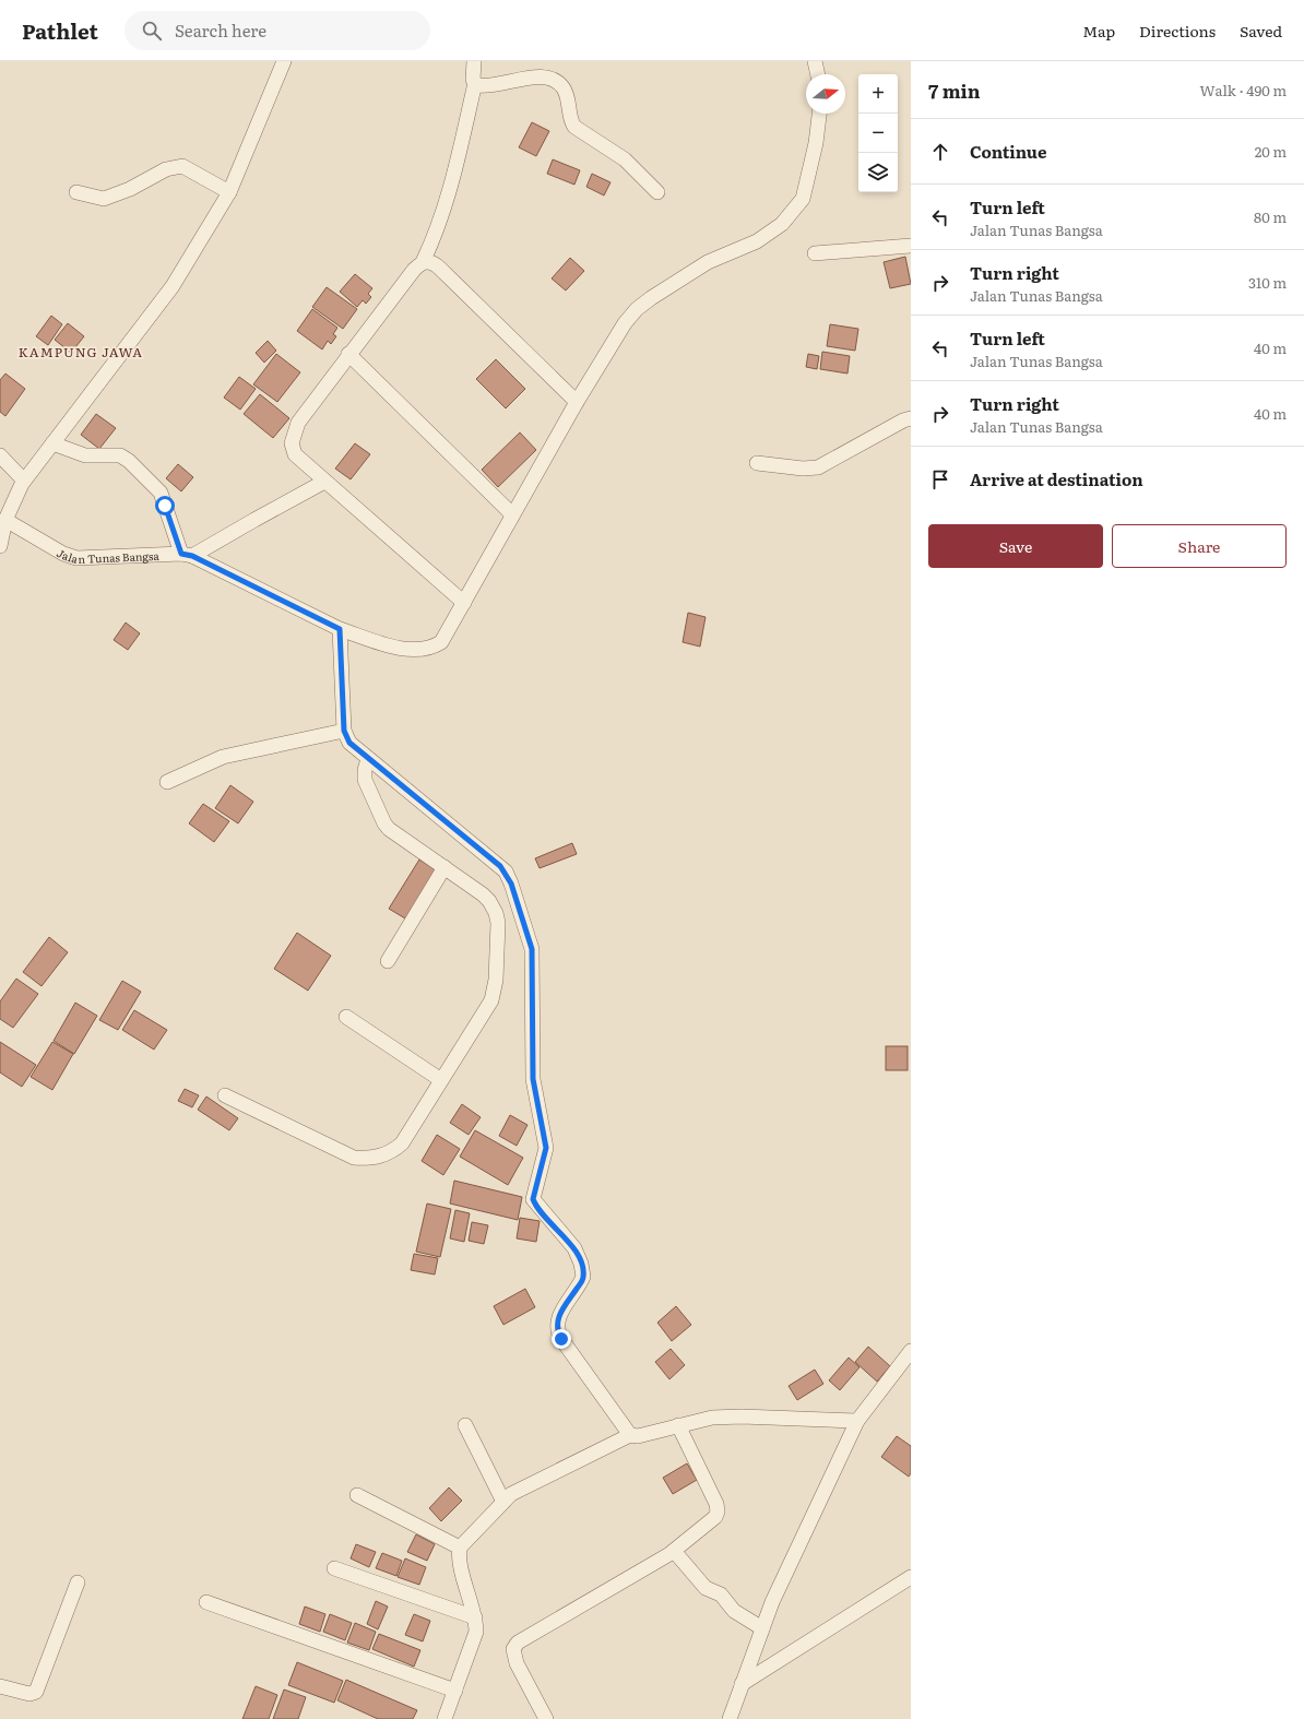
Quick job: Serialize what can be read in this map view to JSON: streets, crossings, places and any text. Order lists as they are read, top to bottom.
{
  "streets": {
    "street": ["Jalan Tunas Bangsa"]
  },
  "districts": ["KAMPUNG JAWA"],
  "north": "right",
  "page": {
    "header": "Pathlet",
    "search": "Search here",
    "nav": ["Map", "Directions", "Saved"],
    "heading": ["7 min", "Walk · 490 m"],
    "map_buttons": ["+", "−"],
    "list": [
      ["Continue", "20 m"],
      ["Turn left", "Jalan Tunas Bangsa", "80 m"],
      ["Turn right", "Jalan Tunas Bangsa", "310 m"],
      ["Turn left", "Jalan Tunas Bangsa", "40 m"],
      ["Turn right", "Jalan Tunas Bangsa", "40 m"],
      "Arrive at destination"
    ],
    "buttons": ["Save", "Share"]
  }
}
